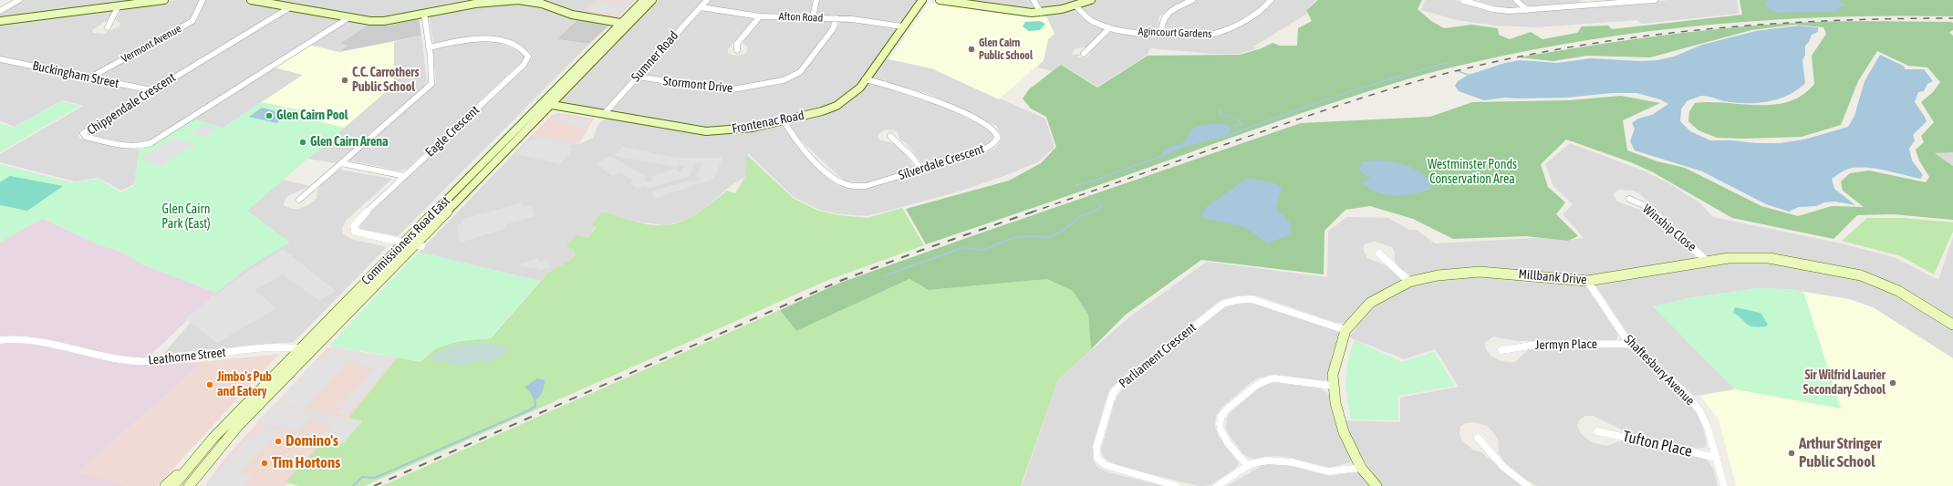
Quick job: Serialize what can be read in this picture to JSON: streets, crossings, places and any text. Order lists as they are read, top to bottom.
{
  "streets": {
    "street": [
      "Afton Road",
      "Agincourt Gardens",
      "Vermont Avenue",
      "Sumner Road",
      "Buckingham Street",
      "Stormont Drive",
      "Chippendale Crescent",
      "Frontenac Road",
      "Eagle Crescent",
      "Silverdale Crescent",
      "Winship Close",
      "Commissioners Road East",
      "Millbank Drive",
      "Jermyn Place",
      "Parliament Crescent",
      "Leathorne Street",
      "Shaftesbury Avenue",
      "Tufton Place"
    ]
  },
  "crossings": [
    ["Afton Road", "Sumner Road"],
    ["Afton Road", "Stormont Drive"],
    ["Afton Road", "Frontenac Road"],
    ["Vermont Avenue", "Buckingham Street"],
    ["Sumner Road", "Stormont Drive"],
    ["Sumner Road", "Frontenac Road"],
    ["Buckingham Street", "Chippendale Crescent"],
    ["Frontenac Road", "Silverdale Crescent"],
    ["Frontenac Road", "Commissioners Road East"],
    ["Eagle Crescent", "Commissioners Road East"],
    ["Winship Close", "Millbank Drive"],
    ["Commissioners Road East", "Leathorne Street"],
    ["Millbank Drive", "Parliament Crescent"],
    ["Millbank Drive", "Shaftesbury Avenue"],
    ["Jermyn Place", "Shaftesbury Avenue"],
    ["Shaftesbury Avenue", "Tufton Place"]
  ],
  "parks": ["Westminster Ponds Conservation Area", "Glen Cairn Park (East)"],
  "places": [
    "Glen Cairn Public School",
    "C.C. Carrothers Public School",
    "Glen Cairn Pool",
    "Glen Cairn Arena",
    "Sir Wilfrid Laurier Secondary School",
    "Jimbo's Pub and Eatery",
    "Domino's",
    "Arthur Stringer Public School",
    "Tim Hortons"
  ]
}
